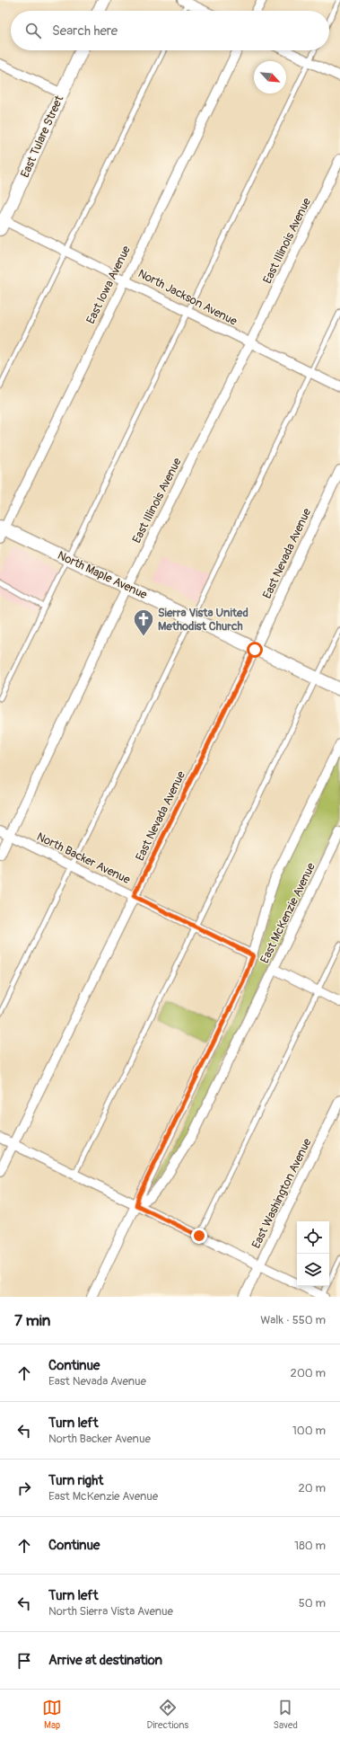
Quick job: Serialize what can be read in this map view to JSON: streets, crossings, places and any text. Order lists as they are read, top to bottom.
{
  "streets": {
    "main road": ["East Tulare Street", "North Maple Avenue"],
    "street": [
      "East Illinois Avenue",
      "East Iowa Avenue",
      "North Jackson Avenue",
      "East Nevada Avenue",
      "North Backer Avenue",
      "East McKenzie Avenue",
      "East Washington Avenue"
    ]
  },
  "crossings": [
    ["East Tulare Street", "North Jackson Avenue"],
    ["East Illinois Avenue", "North Jackson Avenue"],
    ["East Illinois Avenue", "North Maple Avenue"],
    ["East Illinois Avenue", "North Backer Avenue"],
    ["East Iowa Avenue", "North Jackson Avenue"],
    ["East Iowa Avenue", "North Maple Avenue"],
    ["East Nevada Avenue", "North Maple Avenue"],
    ["East Nevada Avenue", "North Backer Avenue"],
    ["North Backer Avenue", "East McKenzie Avenue"]
  ],
  "places": {
    "church": ["Sierra Vista United Methodist Church"]
  },
  "north": "bottom right",
  "page": {
    "search": "Search here",
    "heading": ["7 min", "Walk · 550 m"],
    "list": [
      ["Continue", "East Nevada Avenue", "200 m"],
      ["Turn left", "North Backer Avenue", "100 m"],
      ["Turn right", "East McKenzie Avenue", "20 m"],
      ["Continue", "180 m"],
      ["Turn left", "North Sierra Vista Avenue", "50 m"],
      "Arrive at destination"
    ],
    "nav": ["Map", "Directions", "Saved"]
  }
}
